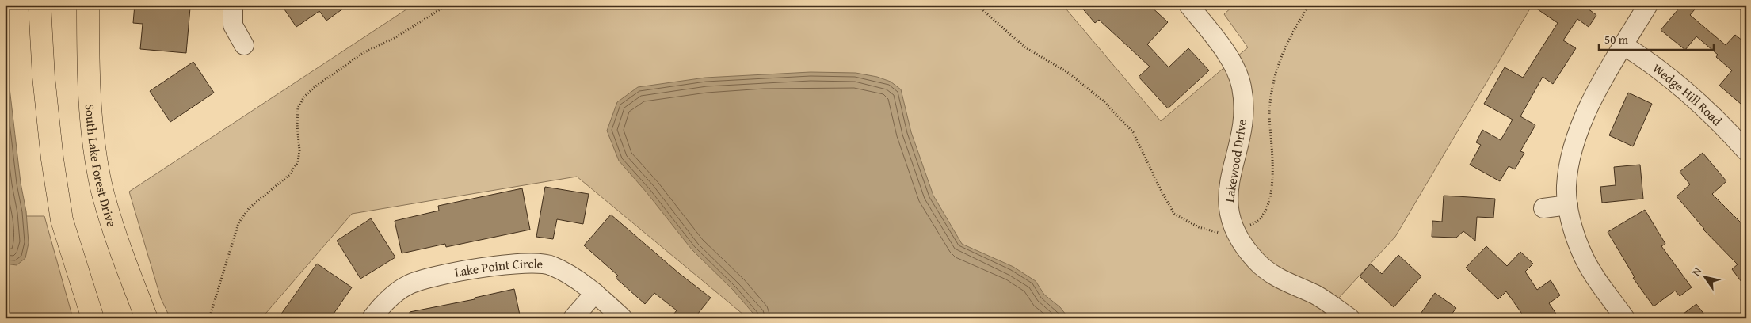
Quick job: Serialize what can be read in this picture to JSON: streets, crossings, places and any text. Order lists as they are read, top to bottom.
{
  "streets": {
    "main road": ["South Lake Forest Drive"],
    "street": ["Wedge Hill Road", "Lakewood Drive", "Lake Point Circle"]
  },
  "scale_bar": "50 m",
  "north": "top left"
}
